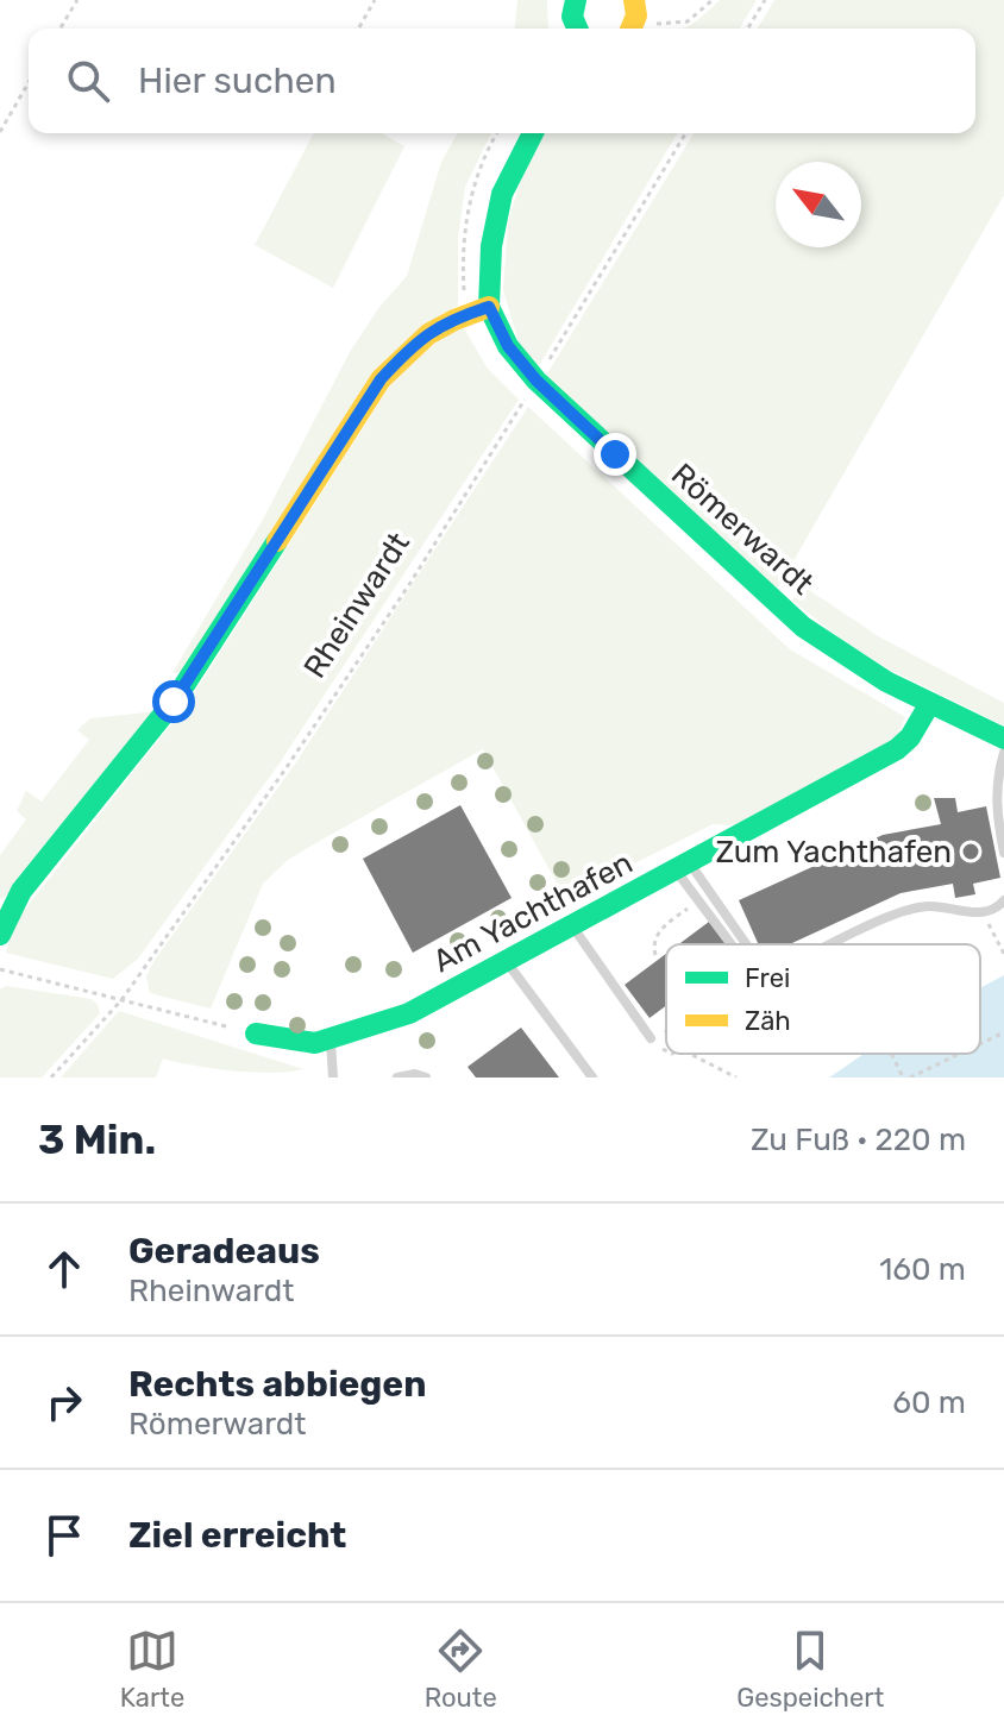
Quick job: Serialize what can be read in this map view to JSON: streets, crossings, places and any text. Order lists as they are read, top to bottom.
{
  "streets": {
    "street": ["Römerwardt", "Am Yachthafen"],
    "path": ["Rheinwardt"]
  },
  "crossings": [
    ["Römerwardt", "Rheinwardt"],
    ["Römerwardt", "Am Yachthafen"]
  ],
  "places": ["Zum Yachthafen"],
  "legend": ["Frei", "Zäh"],
  "north": "top left",
  "page": {
    "search": "Hier suchen",
    "heading": ["3 Min.", "Zu Fuß · 220 m"],
    "list": [
      ["Geradeaus", "Rheinwardt", "160 m"],
      ["Rechts abbiegen", "Römerwardt", "60 m"],
      "Ziel erreicht"
    ],
    "nav": ["Karte", "Route", "Gespeichert"]
  }
}
